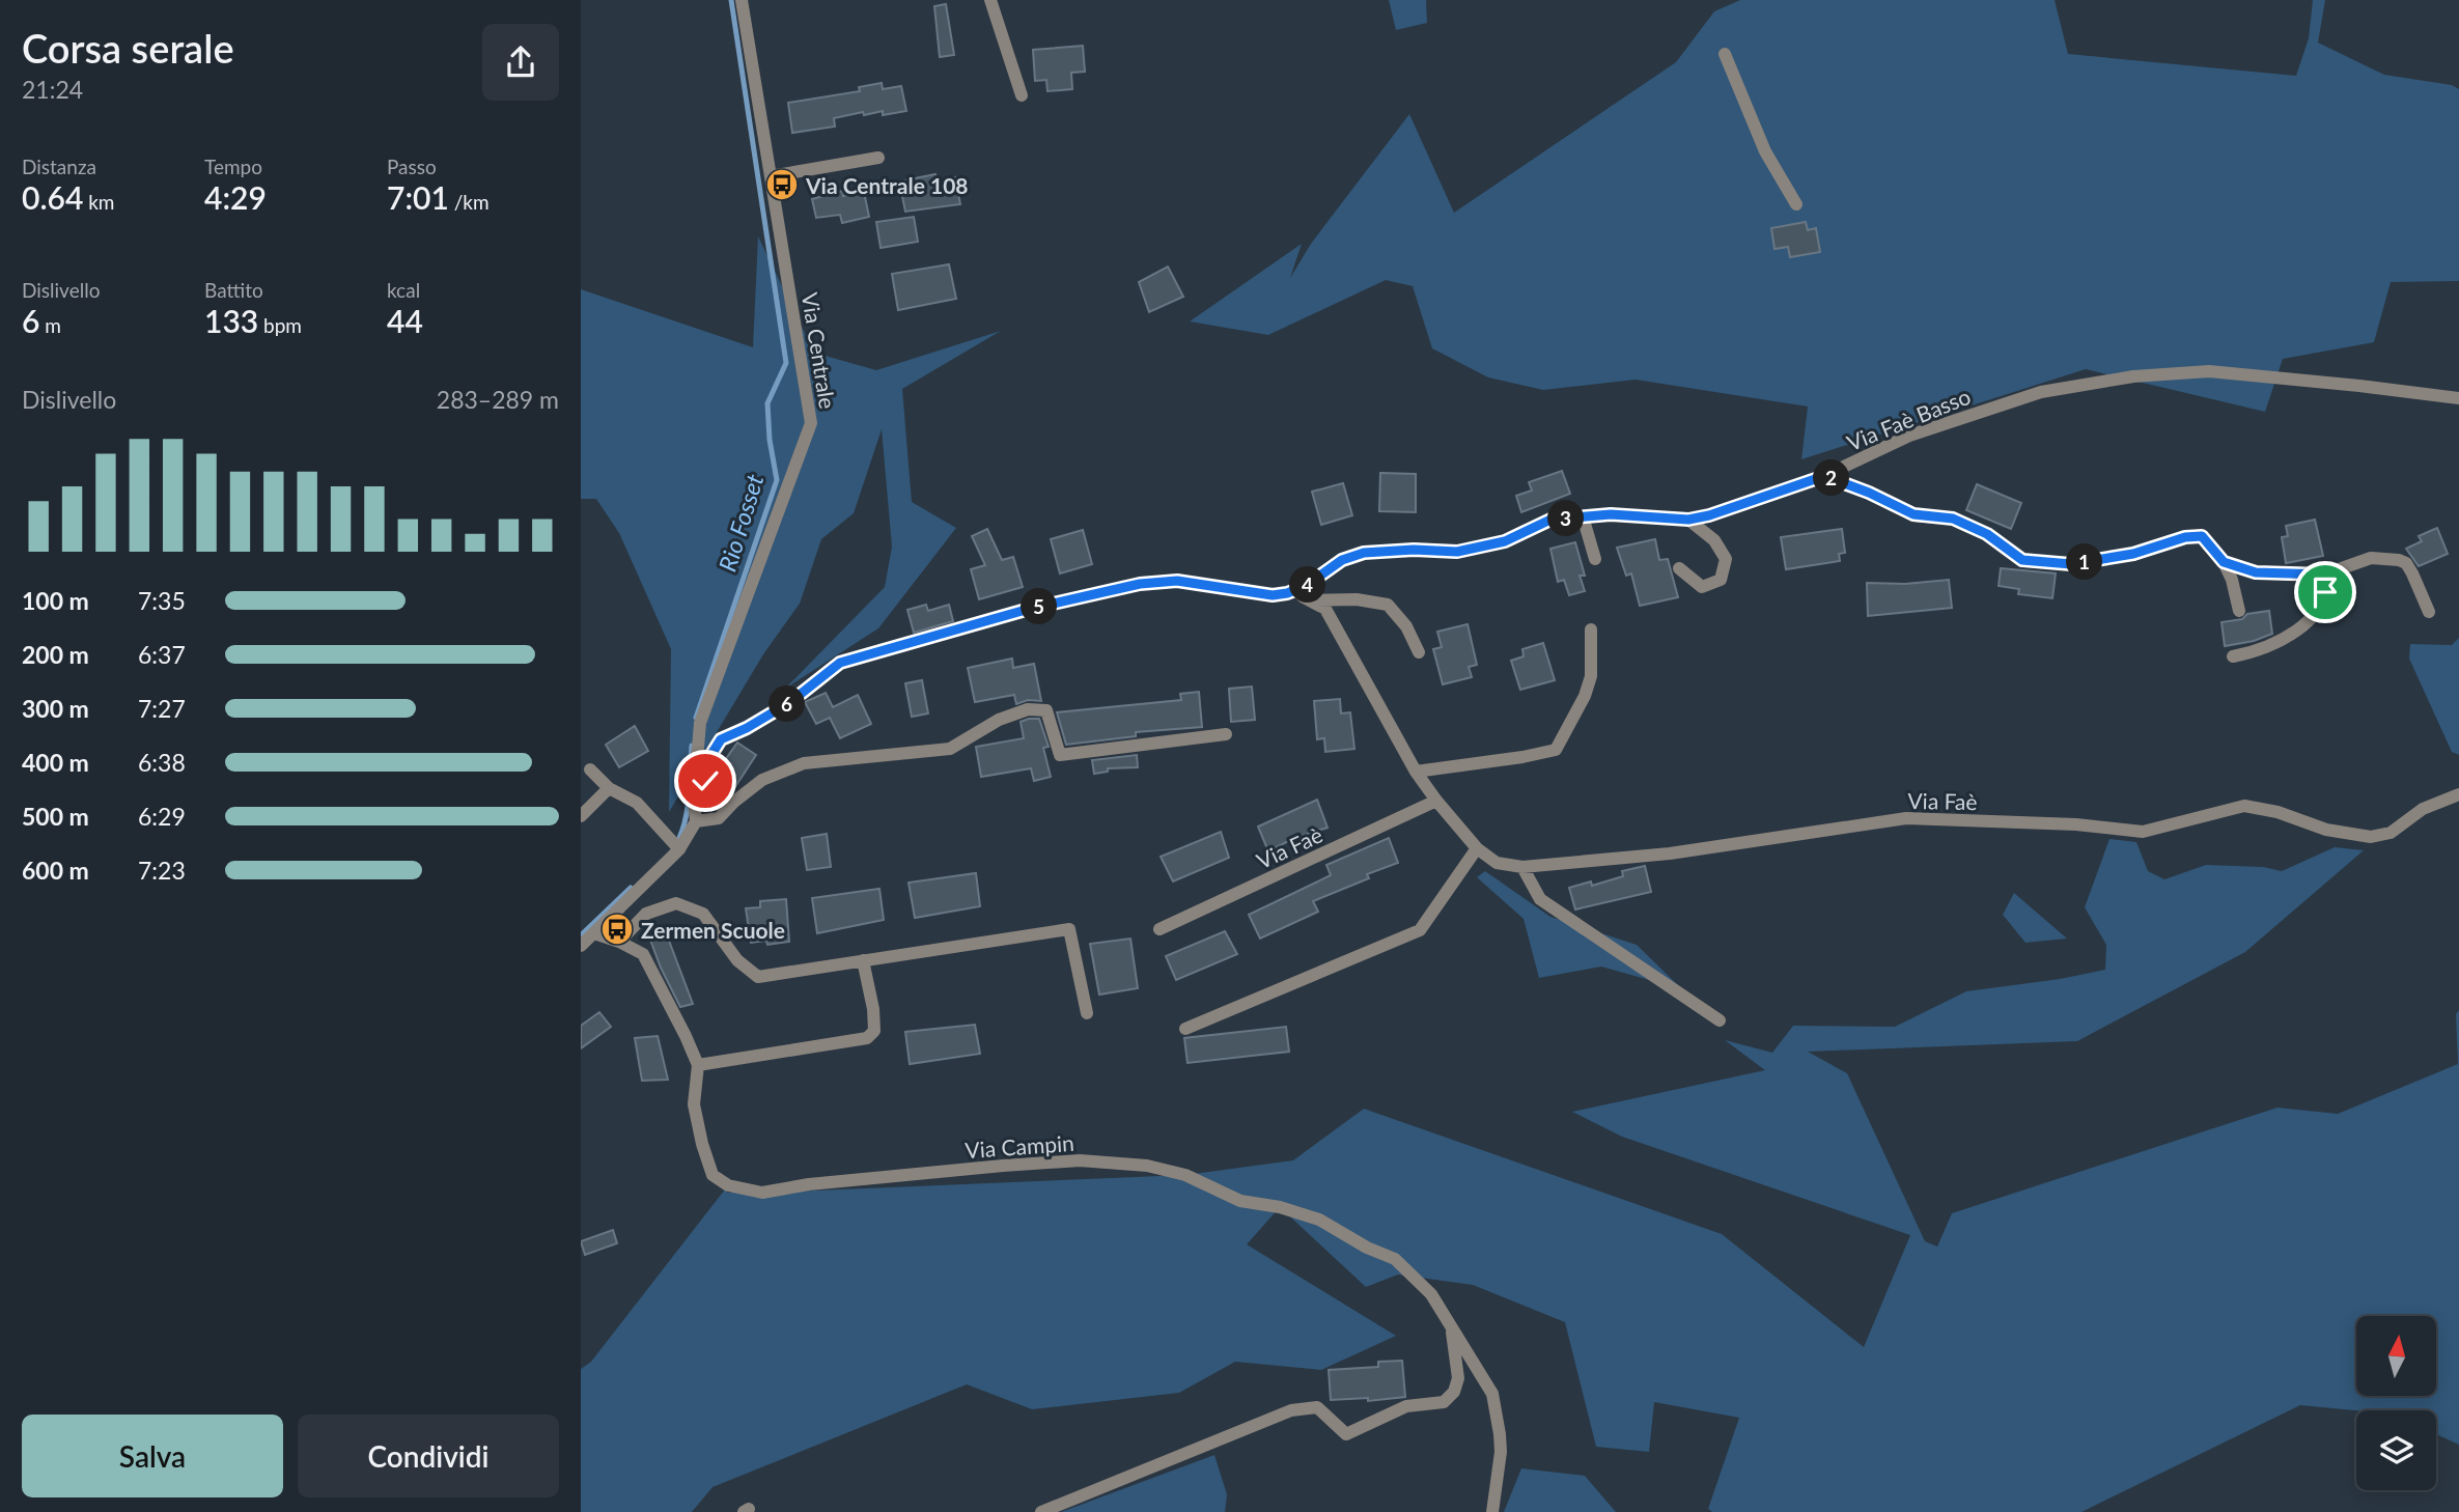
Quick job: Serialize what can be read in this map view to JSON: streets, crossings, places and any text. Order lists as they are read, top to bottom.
{
  "streets": {
    "street": [
      "Via Centrale",
      "Via Faè Basso",
      "Via Faè",
      "Via Campin"
    ]
  },
  "crossings": [
    ["Via Faè Basso", "Via Faè"]
  ],
  "water": ["Rio Fosset"],
  "places": {
    "bus stop": ["Via Centrale 108", "Zermen Scuole"]
  },
  "north": "top",
  "page": {
    "heading": ["Corsa serale", "21:24"],
    "stats": [
      ["Distanza", "0.64 km"],
      ["Tempo", "4:29"],
      ["Passo", "7:01 /km"],
      ["Dislivello", "6 m"],
      ["Battito", "133 bpm"],
      ["kcal", "44"]
    ],
    "chart": ["Dislivello", "283–289 m"],
    "pins": [
      "2",
      "3",
      "1",
      "4",
      "5",
      "6"
    ],
    "list": [
      {
        "name": "100 m",
        "note": "7:35"
      },
      {
        "name": "200 m",
        "note": "6:37"
      },
      {
        "name": "300 m",
        "note": "7:27"
      },
      {
        "name": "400 m",
        "note": "6:38"
      },
      {
        "name": "500 m",
        "note": "6:29"
      },
      {
        "name": "600 m",
        "note": "7:23"
      }
    ],
    "buttons": ["Salva", "Condividi"]
  }
}
